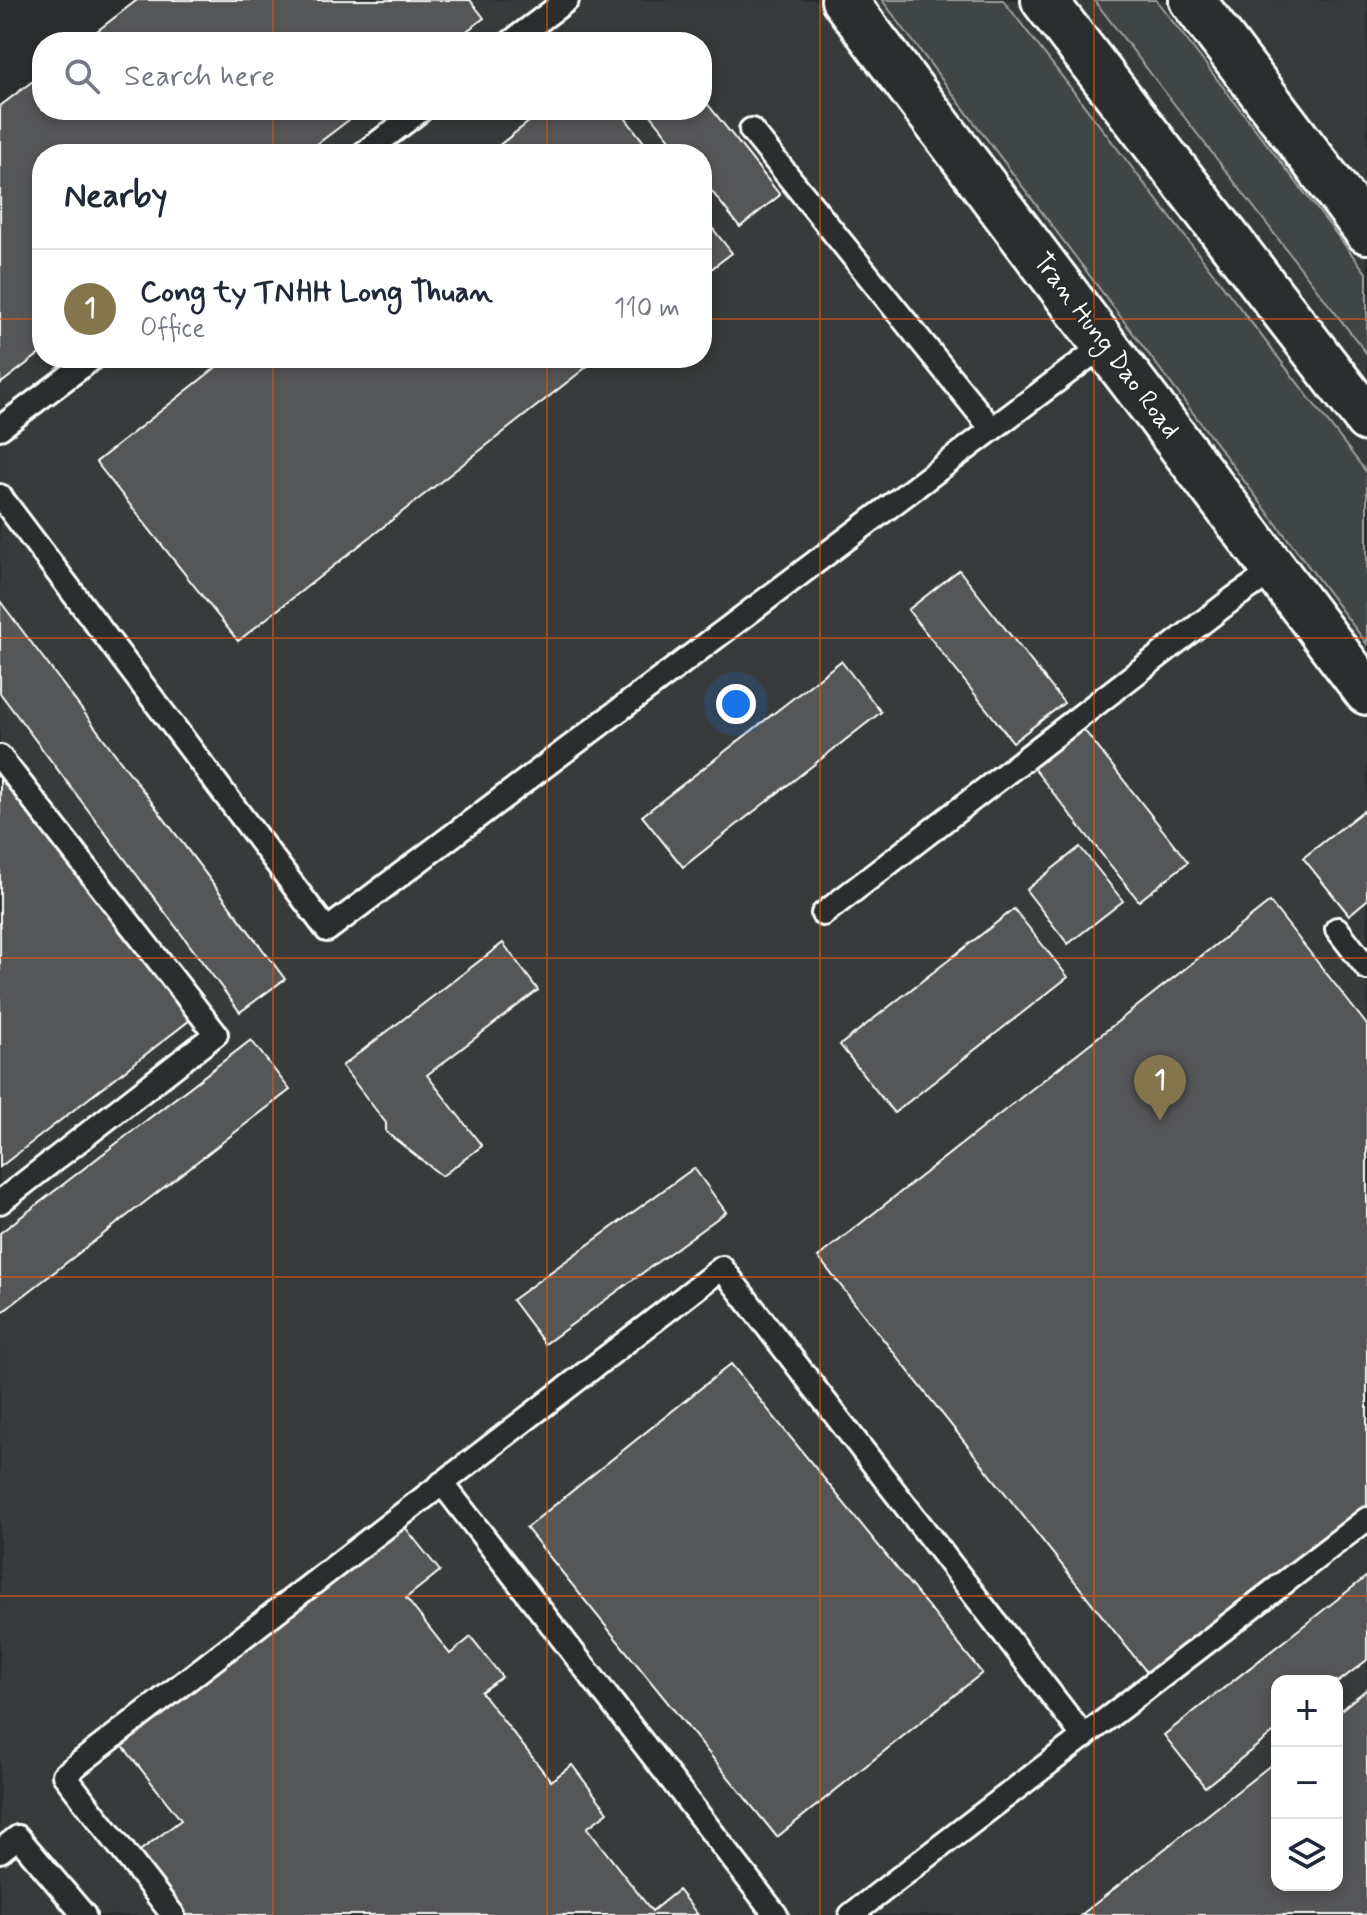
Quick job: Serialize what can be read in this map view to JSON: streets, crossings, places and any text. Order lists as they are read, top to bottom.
{
  "streets": {
    "main road": ["Tran Hung Dao Road"]
  },
  "page": {
    "search": "Search here",
    "heading": "Nearby",
    "list": [
      {
        "mark": "1",
        "name": "Cong ty TNHH Long Thuan",
        "note": "Office",
        "value": "110 m"
      }
    ],
    "pins": "1",
    "map_buttons": ["+", "−"]
  }
}
